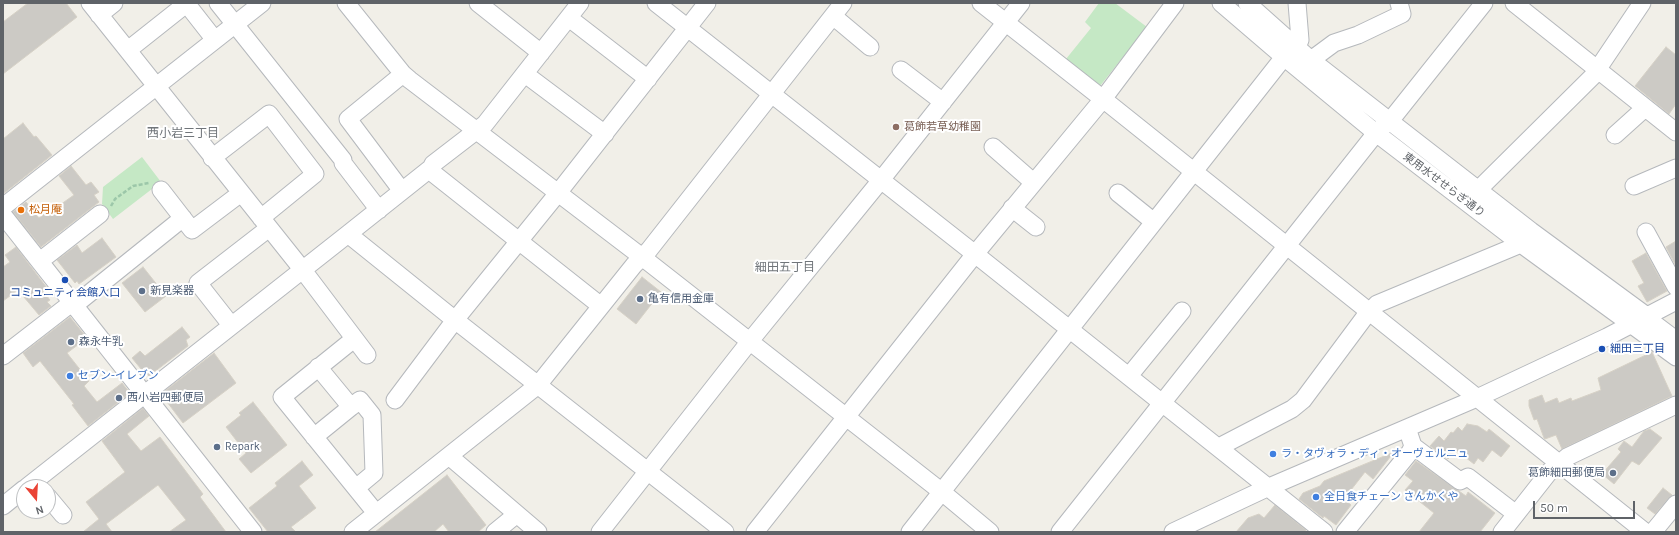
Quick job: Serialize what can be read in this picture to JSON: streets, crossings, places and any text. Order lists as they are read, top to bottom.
{
  "streets": {
    "street": ["東用水せせらぎ通り"]
  },
  "districts": ["西小岩三丁目", "細田五丁目"],
  "places": [
    "葛飾若草幼稚園",
    "松月庵",
    "コミュニティ会館入口",
    "新見楽器",
    "亀有信用金庫",
    "森永牛乳",
    "細田三丁目",
    "セブン-イレブン",
    "西小岩四郵便局",
    "Repark",
    "ラ・タヴォラ・ディ・オーヴェルニュ",
    "葛飾細田郵便局",
    "全日食チェーン さんかくや"
  ],
  "scale_bar": "50 m",
  "north": "bottom"
}
